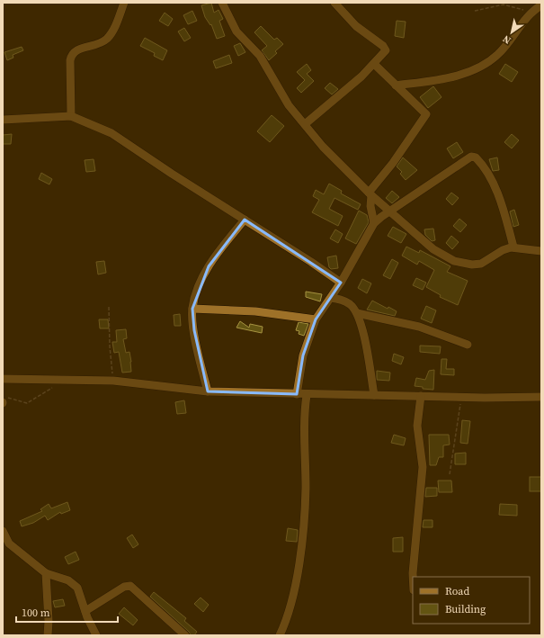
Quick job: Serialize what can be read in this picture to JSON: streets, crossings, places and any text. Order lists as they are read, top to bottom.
{
  "legend": ["Road", "Building"],
  "scale_bar": "100 m",
  "north": "bottom left"
}
